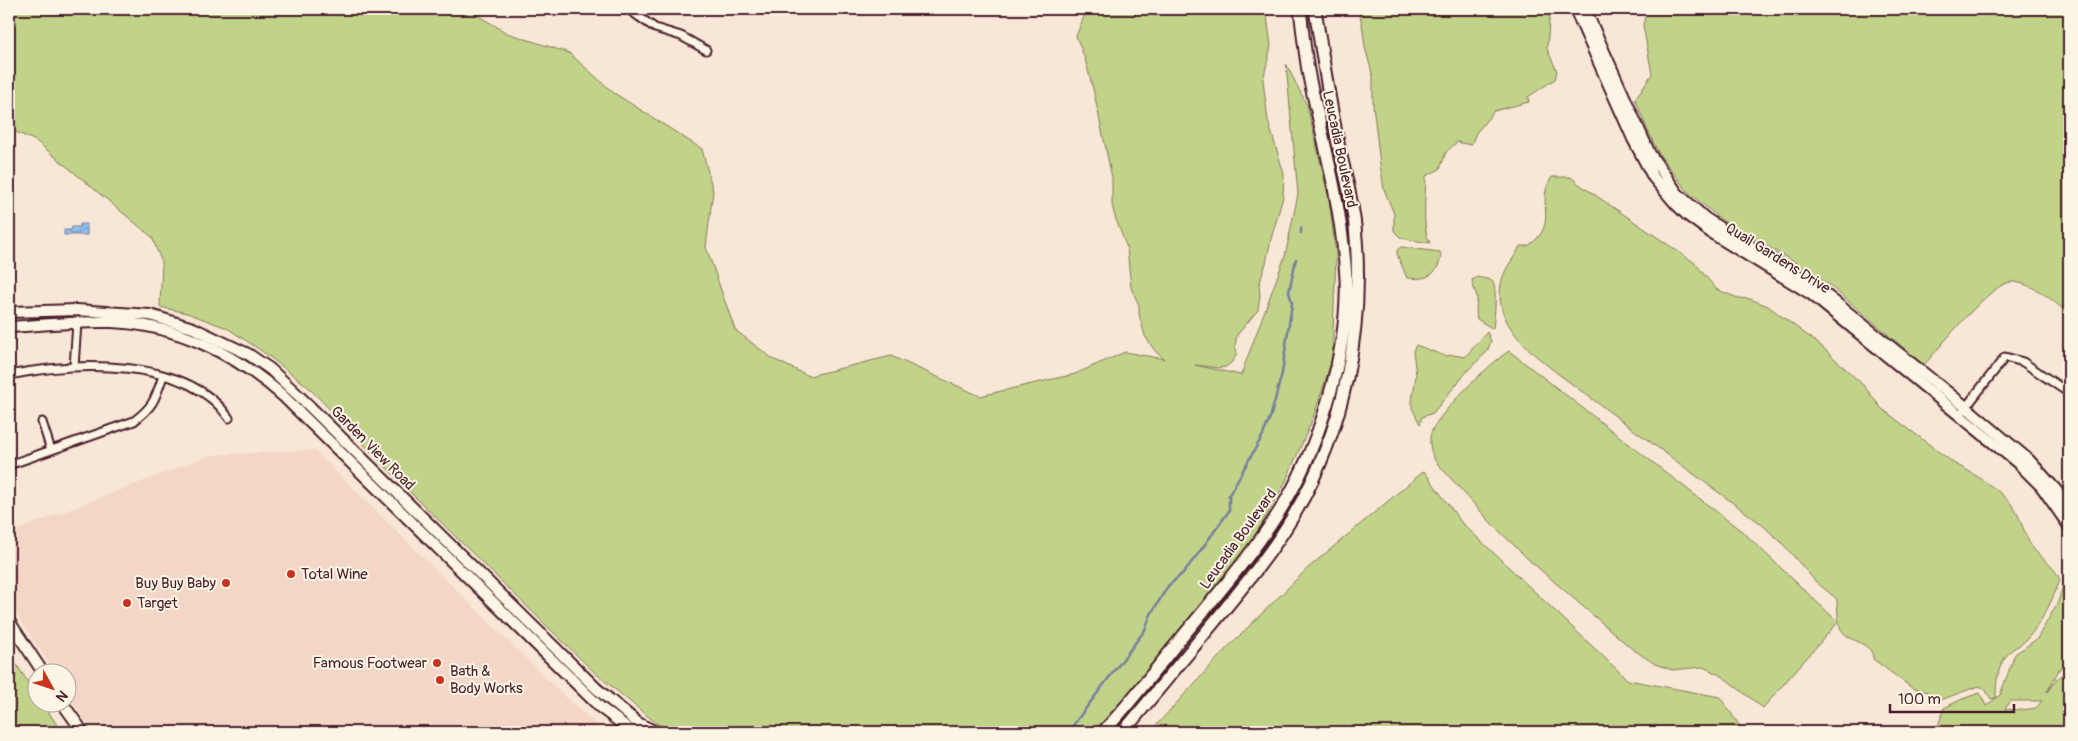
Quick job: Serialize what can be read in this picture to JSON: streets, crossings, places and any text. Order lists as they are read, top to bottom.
{
  "streets": {
    "main road": ["Leucadia Boulevard", "Quail Gardens Drive", "Garden View Road"]
  },
  "places": [
    "Total Wine",
    "Buy Buy Baby",
    "Target",
    "Famous Footwear",
    "Bath & Body Works"
  ],
  "scale_bar": "100 m",
  "north": "bottom right"
}
